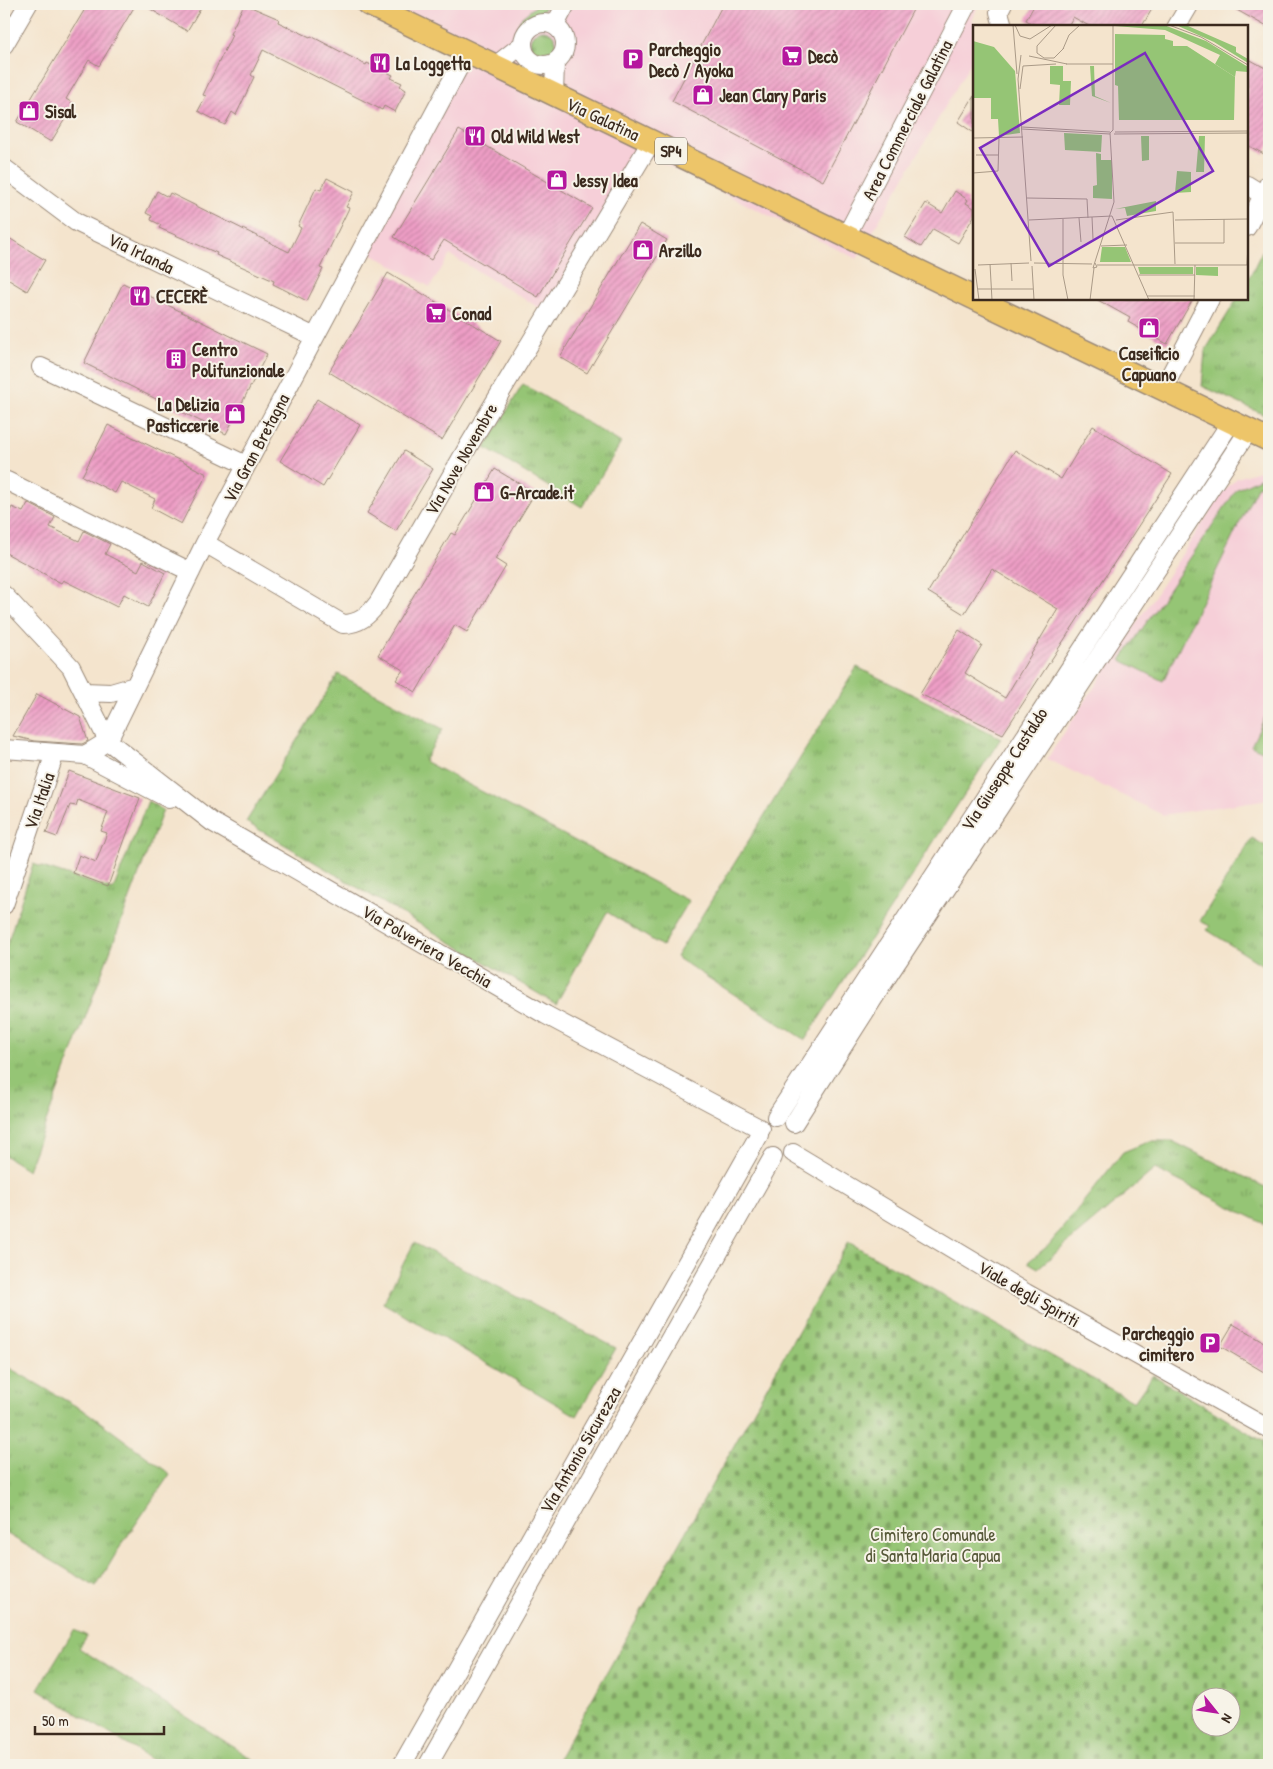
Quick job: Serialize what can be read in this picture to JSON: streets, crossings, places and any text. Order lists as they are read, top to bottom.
{
  "streets": {
    "main road": ["Via Galatina", "SP4"],
    "street": [
      "Area Commerciale Galatina",
      "Via Irlanda",
      "Via Gran Bretagna",
      "Via Nove Novembre",
      "Via Giuseppe Castaldo",
      "Via Italia",
      "Via Polveriera Vecchia",
      "Viale degli Spiriti",
      "Via Antonio Sicurezza"
    ]
  },
  "crossings": [
    ["Via Galatina", "Area Commerciale Galatina"],
    ["Via Galatina", "Via Gran Bretagna"],
    ["Via Galatina", "Via Nove Novembre"],
    ["Via Galatina", "Via Giuseppe Castaldo"],
    ["Via Irlanda", "Via Gran Bretagna"],
    ["Via Gran Bretagna", "Via Nove Novembre"],
    ["Via Gran Bretagna", "Via Polveriera Vecchia"],
    ["Via Giuseppe Castaldo", "Via Polveriera Vecchia"],
    ["Via Giuseppe Castaldo", "Viale degli Spiriti"],
    ["Via Giuseppe Castaldo", "Via Antonio Sicurezza"],
    ["Via Polveriera Vecchia", "Viale degli Spiriti"],
    ["Via Polveriera Vecchia", "Via Antonio Sicurezza"],
    ["Viale degli Spiriti", "Via Antonio Sicurezza"]
  ],
  "parks": ["Cimitero Comunale di Santa Maria Capua"],
  "places": {
    "supermarket": ["Decò", "Conad"],
    "parking": ["Parcheggio Decò / Ayoka", "Parcheggio cimitero"],
    "restaurant": ["La Loggetta", "Old Wild West", "CECERÈ"],
    "shop": [
      "Jean Clary Paris",
      "Sisal",
      "Jessy Idea",
      "Arzillo",
      "Caseificio Capuano",
      "La Delizia Pasticcerie",
      "G-Arcade.it"
    ],
    "building": ["Centro Polifunzionale"]
  },
  "scale_bar": "50 m",
  "north": "bottom right"
}
